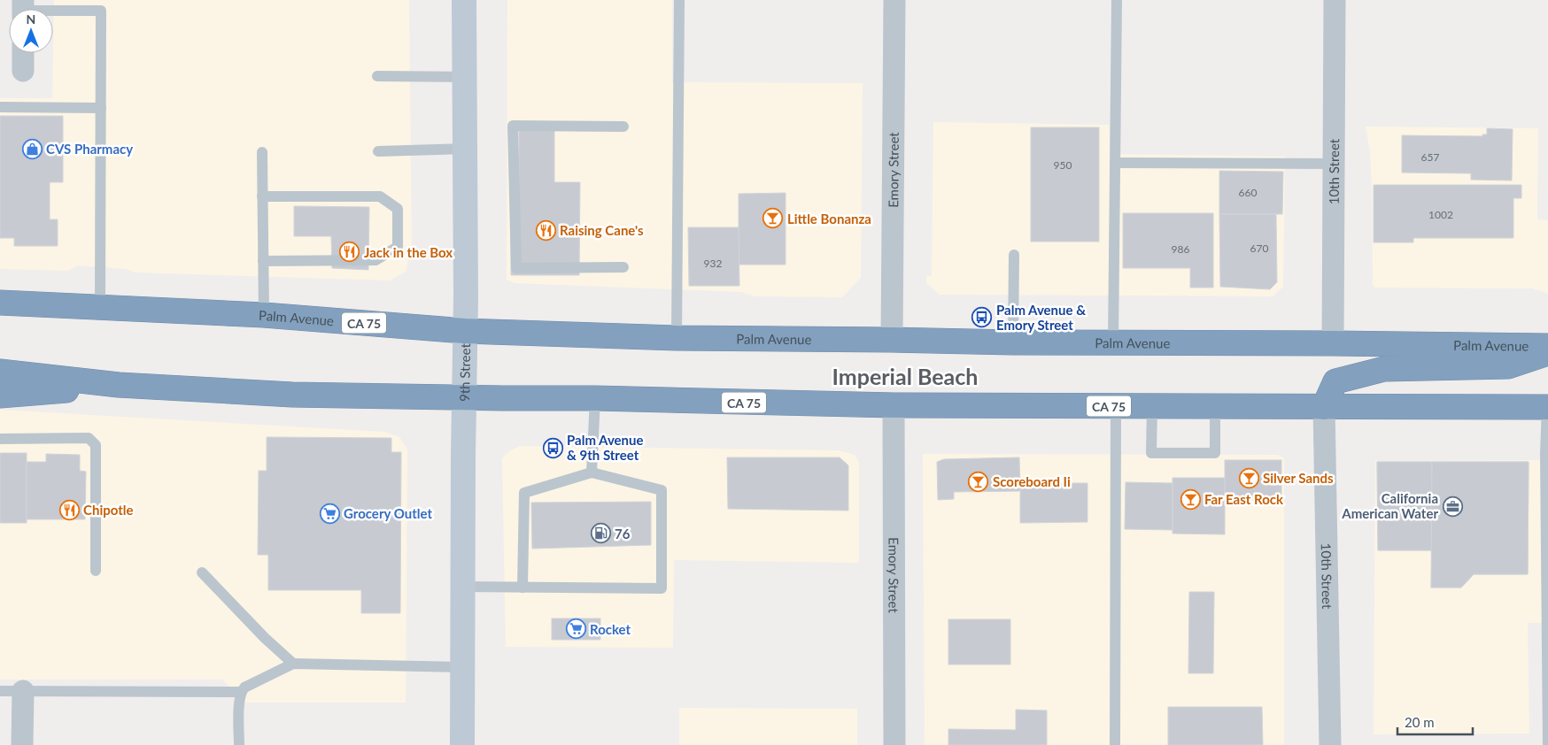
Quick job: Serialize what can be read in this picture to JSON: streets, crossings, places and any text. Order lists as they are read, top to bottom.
{
  "streets": {
    "highway": ["Palm Avenue", "CA 75"],
    "street": ["Emory Street", "10th Street", "9th Street"]
  },
  "crossings": [
    ["Emory Street", "Palm Avenue"],
    ["Emory Street", "CA 75"],
    ["10th Street", "Palm Avenue"],
    ["10th Street", "CA 75"],
    ["Palm Avenue", "9th Street"],
    ["CA 75", "9th Street"]
  ],
  "districts": ["Imperial Beach"],
  "places": {
    "shop": ["CVS Pharmacy"],
    "bar": [
      "Little Bonanza",
      "Silver Sands",
      "Scoreboard Ii",
      "Far East Rock"
    ],
    "restaurant": ["Raising Cane's", "Jack in the Box", "Chipotle"],
    "bus stop": ["Palm Avenue & Emory Street", "Palm Avenue & 9th Street"],
    "office": ["California American Water"],
    "supermarket": ["Grocery Outlet", "Rocket"],
    "fuel station": ["76"]
  },
  "house_numbers": [
    "657",
    "950",
    "660",
    "1002",
    "670",
    "986",
    "932"
  ],
  "scale_bar": "20 m",
  "north": "top"
}
